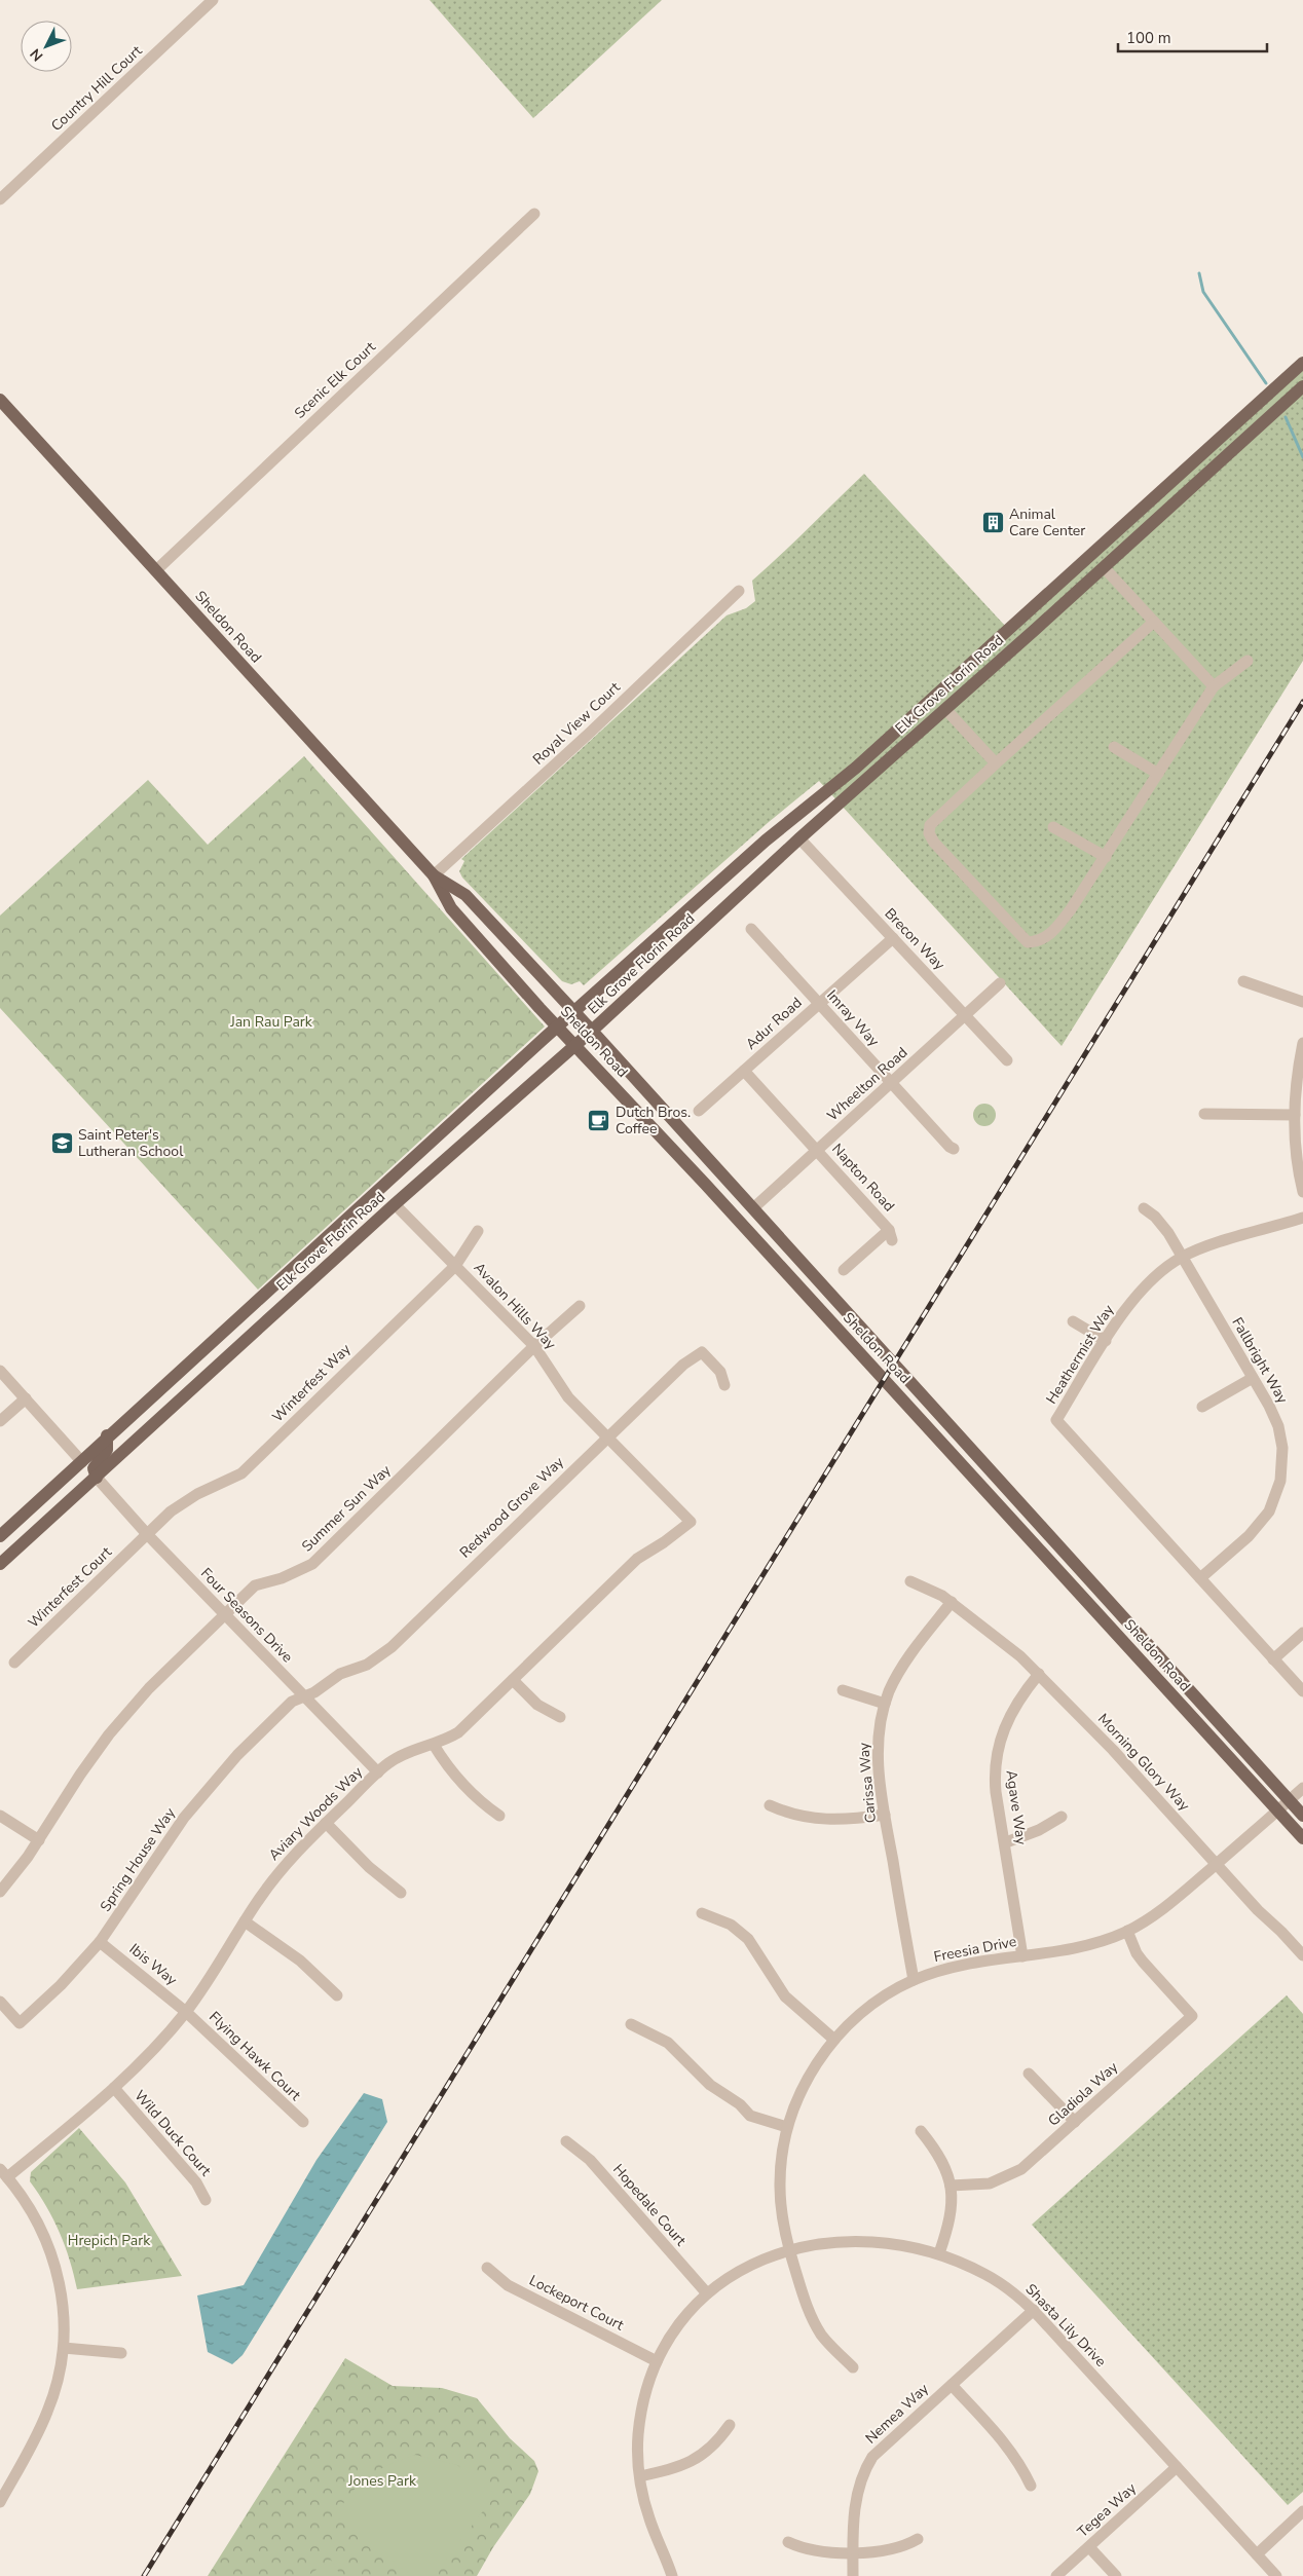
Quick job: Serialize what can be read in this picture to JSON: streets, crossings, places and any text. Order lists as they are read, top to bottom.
{
  "streets": {
    "main road": ["Sheldon Road", "Elk Grove Florin Road"],
    "street": [
      "Country Hill Court",
      "Scenic Elk Court",
      "Royal View Court",
      "Brecon Way",
      "Imray Way",
      "Adur Road",
      "Wheelton Road",
      "Napton Road",
      "Avalon Hills Way",
      "Heathermist Way",
      "Fallbright Way",
      "Winterfest Way",
      "Redwood Grove Way",
      "Summer Sun Way",
      "Winterfest Court",
      "Four Seasons Drive",
      "Morning Glory Way",
      "Carissa Way",
      "Agave Way",
      "Aviary Woods Way",
      "Spring House Way",
      "Freesia Drive",
      "Ibis Way",
      "Flying Hawk Court",
      "Gladiola Way",
      "Wild Duck Court",
      "Hopedale Court",
      "Lockeport Court",
      "Shasta Lily Drive",
      "Nemea Way",
      "Tegea Way"
    ]
  },
  "crossings": [
    ["Scenic Elk Court", "Sheldon Road"],
    ["Sheldon Road", "Elk Grove Florin Road"],
    ["Sheldon Road", "Royal View Court"],
    ["Sheldon Road", "Wheelton Road"],
    ["Sheldon Road", "Freesia Drive"],
    ["Elk Grove Florin Road", "Brecon Way"],
    ["Elk Grove Florin Road", "Avalon Hills Way"],
    ["Elk Grove Florin Road", "Four Seasons Drive"],
    ["Brecon Way", "Adur Road"],
    ["Brecon Way", "Wheelton Road"],
    ["Imray Way", "Adur Road"],
    ["Imray Way", "Wheelton Road"],
    ["Adur Road", "Napton Road"],
    ["Wheelton Road", "Napton Road"],
    ["Avalon Hills Way", "Winterfest Way"],
    ["Avalon Hills Way", "Redwood Grove Way"],
    ["Avalon Hills Way", "Summer Sun Way"],
    ["Avalon Hills Way", "Aviary Woods Way"],
    ["Heathermist Way", "Fallbright Way"],
    ["Winterfest Way", "Winterfest Court"],
    ["Winterfest Way", "Four Seasons Drive"],
    ["Redwood Grove Way", "Four Seasons Drive"],
    ["Redwood Grove Way", "Spring House Way"],
    ["Summer Sun Way", "Four Seasons Drive"],
    ["Winterfest Court", "Four Seasons Drive"],
    ["Four Seasons Drive", "Aviary Woods Way"],
    ["Four Seasons Drive", "Spring House Way"],
    ["Morning Glory Way", "Carissa Way"],
    ["Morning Glory Way", "Agave Way"],
    ["Morning Glory Way", "Freesia Drive"],
    ["Carissa Way", "Freesia Drive"],
    ["Agave Way", "Freesia Drive"],
    ["Aviary Woods Way", "Ibis Way"],
    ["Aviary Woods Way", "Flying Hawk Court"],
    ["Aviary Woods Way", "Wild Duck Court"],
    ["Spring House Way", "Ibis Way"],
    ["Freesia Drive", "Gladiola Way"],
    ["Freesia Drive", "Shasta Lily Drive"],
    ["Ibis Way", "Flying Hawk Court"],
    ["Hopedale Court", "Shasta Lily Drive"],
    ["Lockeport Court", "Shasta Lily Drive"],
    ["Shasta Lily Drive", "Nemea Way"],
    ["Shasta Lily Drive", "Tegea Way"]
  ],
  "parks": ["Jan Rau Park", "Hrepich Park", "Jones Park"],
  "places": {
    "building": ["Animal Care Center"],
    "cafe": ["Dutch Bros. Coffee"],
    "school or university": ["Saint Peter's Lutheran School"]
  },
  "scale_bar": "100 m",
  "north": "bottom left"
}
